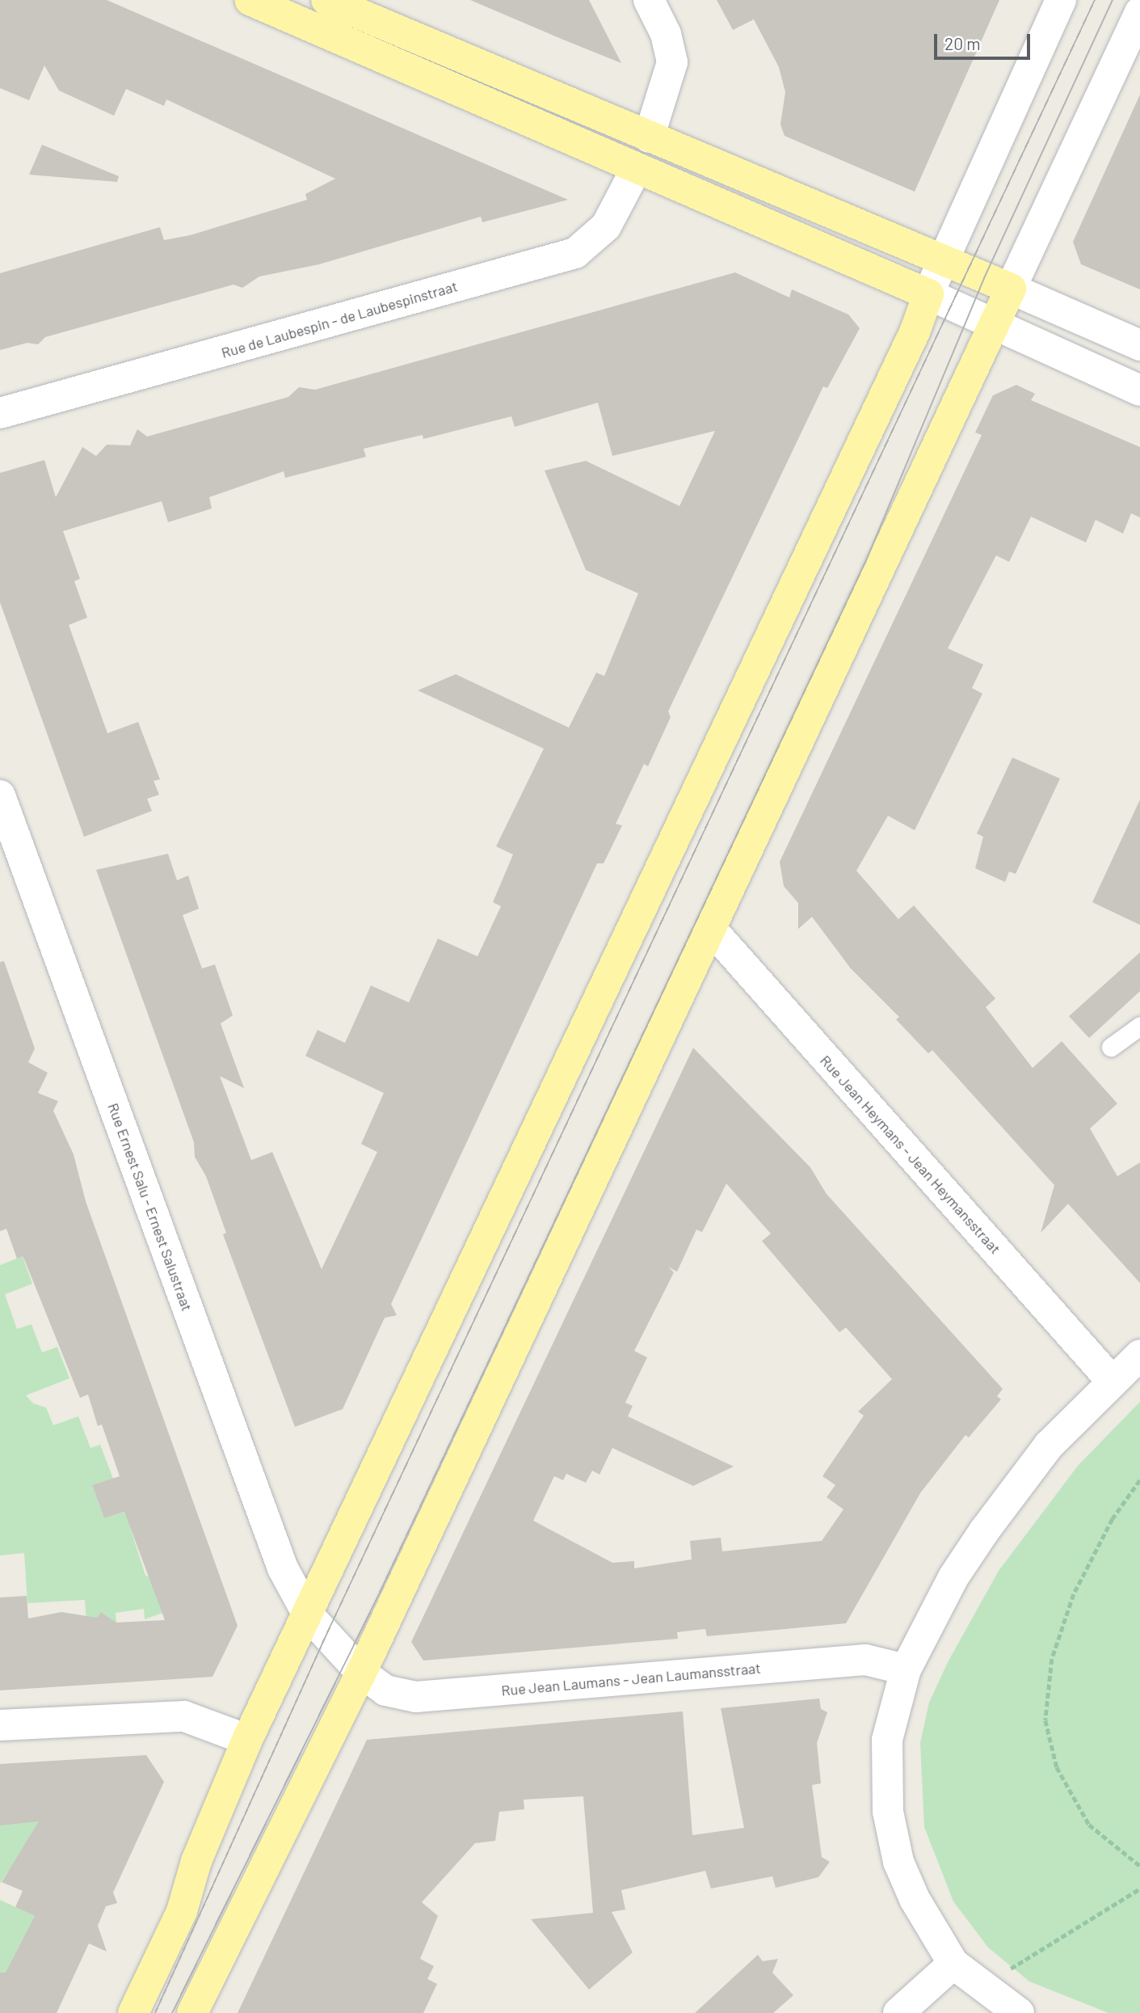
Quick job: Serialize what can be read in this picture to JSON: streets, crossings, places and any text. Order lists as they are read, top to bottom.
{
  "streets": {
    "street": [
      "Rue de Laubespin - de Laubespinstraat",
      "Rue Jean Heymans - Jean Heymansstraat",
      "Rue Ernest Salu - Ernest Salustraat",
      "Rue Jean Laumans - Jean Laumansstraat"
    ]
  },
  "crossings": [
    ["Rue Ernest Salu - Ernest Salustraat", "Rue Jean Laumans - Jean Laumansstraat"]
  ],
  "scale_bar": "20 m"
}
